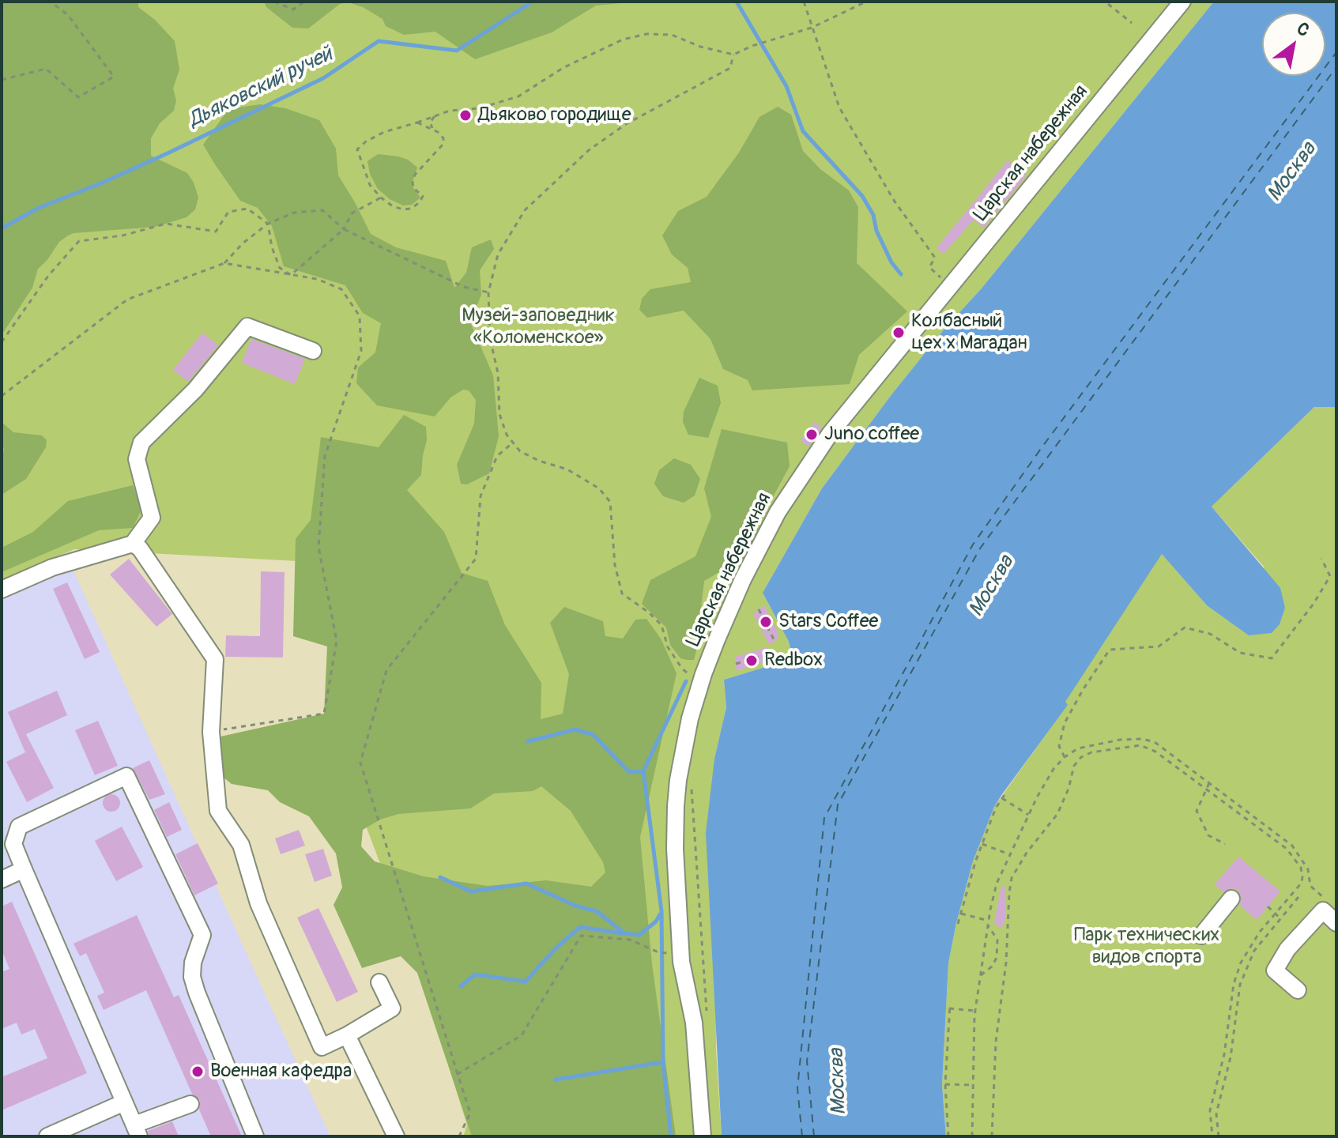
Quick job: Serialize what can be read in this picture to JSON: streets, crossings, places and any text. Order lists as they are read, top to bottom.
{
  "streets": {
    "street": ["Царская набережная"]
  },
  "water": ["Дьяковский ручей", "Москва"],
  "parks": ["Музей-заповедник «Коломенское»", "Парк технических видов спорта"],
  "places": [
    "Дьяково городище",
    "Колбасный цех x Магадан",
    "Juno coffee",
    "Stars Coffee",
    "Redbox",
    "Военная кафедра"
  ],
  "north": "top right"
}
